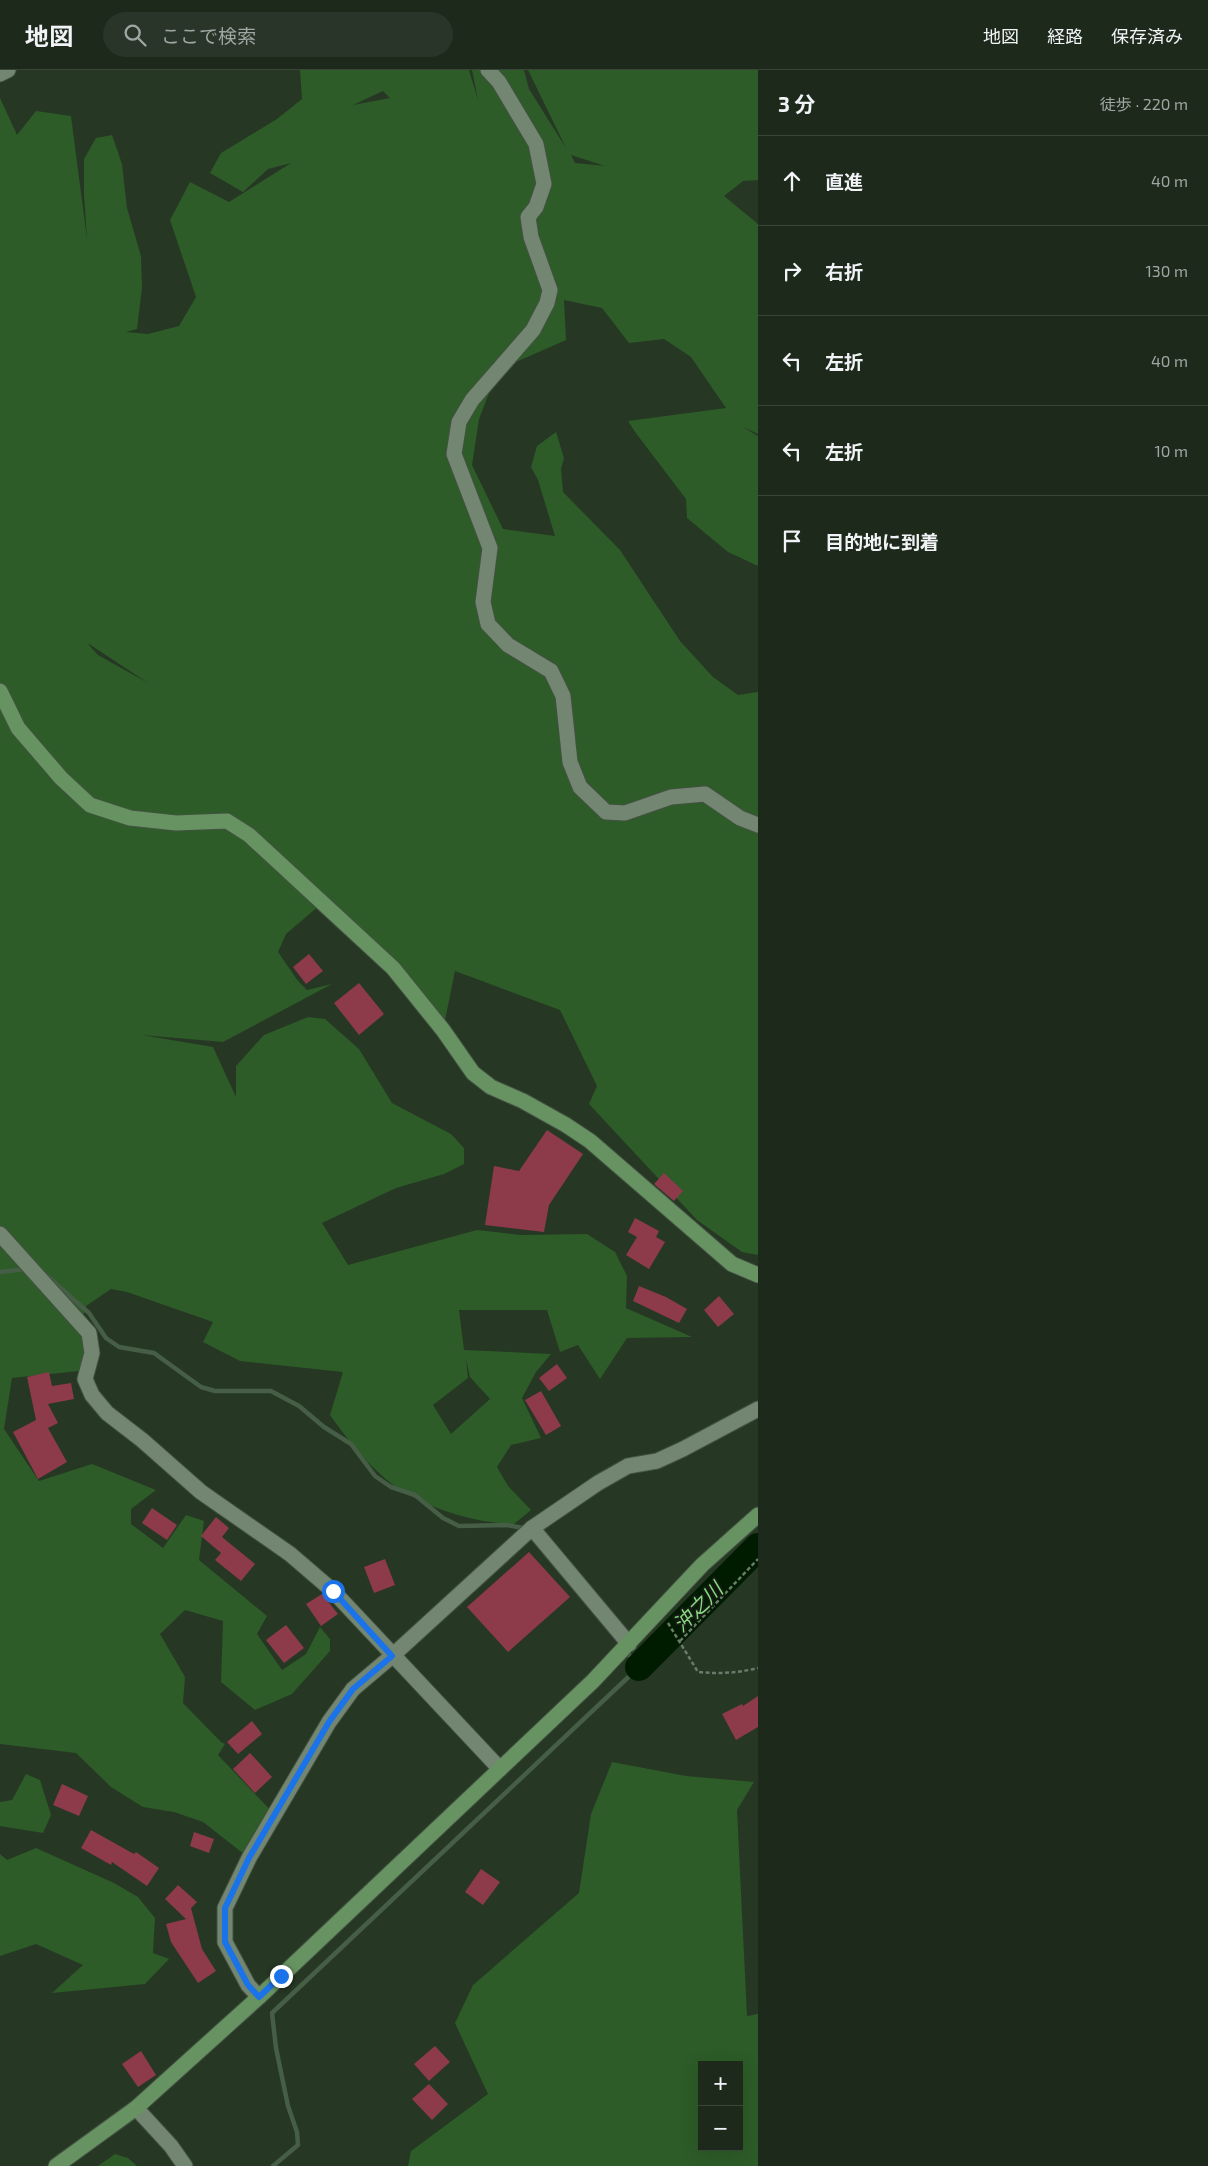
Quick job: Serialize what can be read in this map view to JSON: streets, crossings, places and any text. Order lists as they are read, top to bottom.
{
  "water": ["沖之川"],
  "page": {
    "header": "地図",
    "search": "ここで検索",
    "nav": ["地図", "経路", "保存済み"],
    "heading": ["3 分", "徒歩 · 220 m"],
    "list": [
      ["直進", "40 m"],
      ["右折", "130 m"],
      ["左折", "40 m"],
      ["左折", "10 m"],
      "目的地に到着"
    ],
    "map_buttons": ["+", "−"]
  }
}
